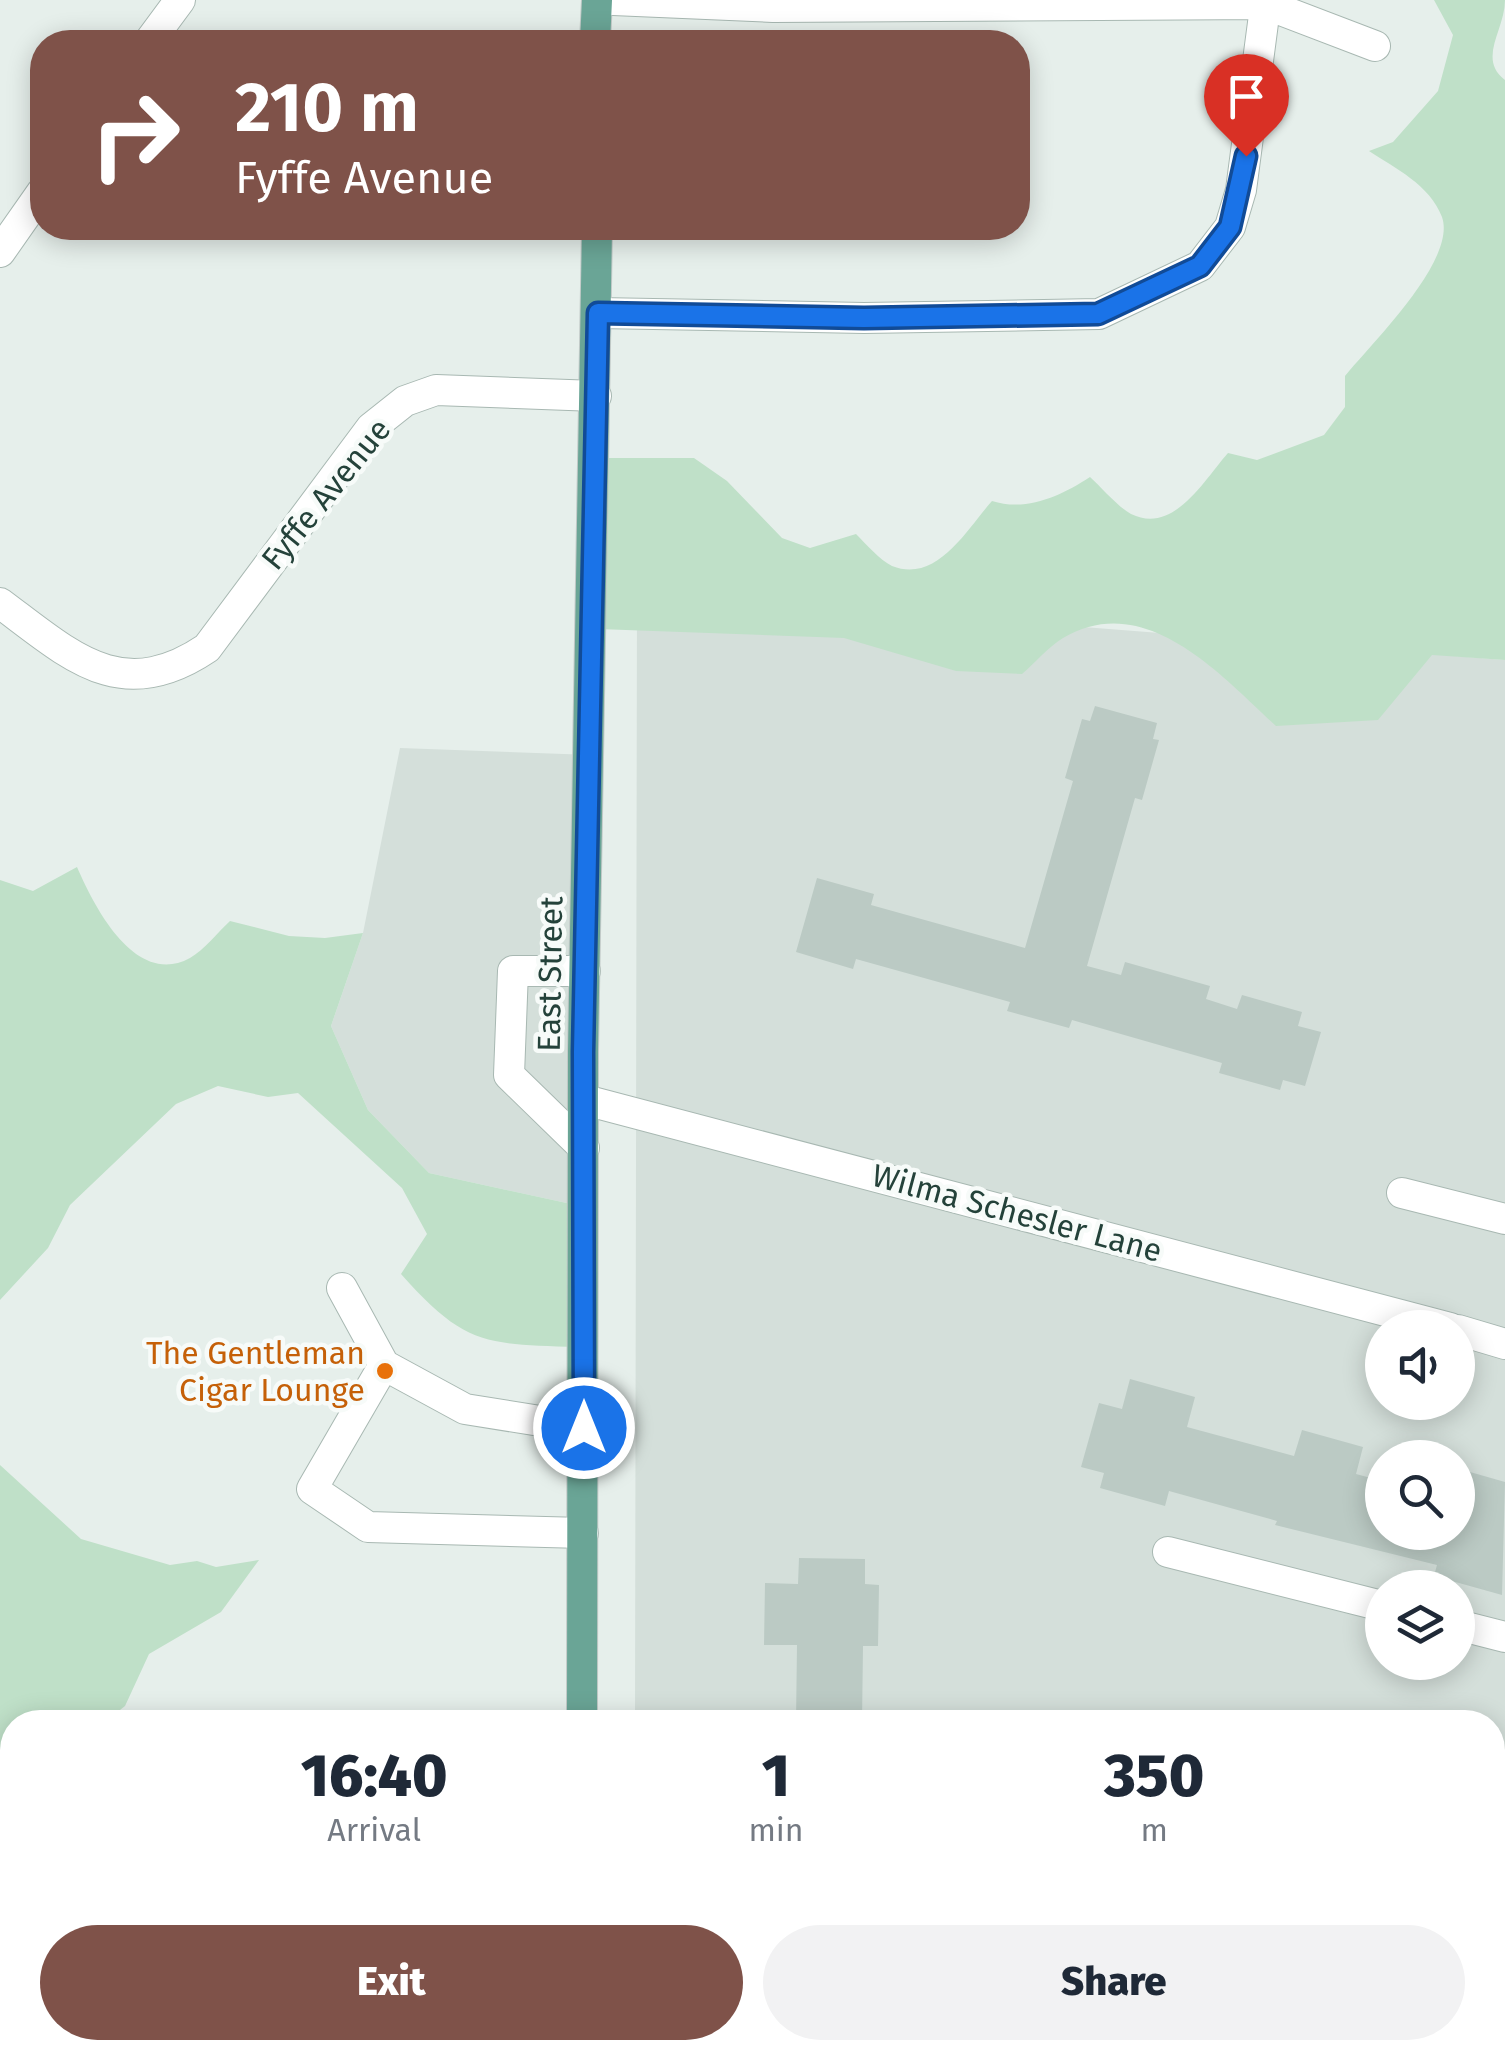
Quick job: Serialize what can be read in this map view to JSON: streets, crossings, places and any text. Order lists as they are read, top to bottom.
{
  "streets": {
    "main road": ["East Street"],
    "street": ["Fyffe Avenue", "Wilma Schesler Lane"]
  },
  "crossings": [
    ["Fyffe Avenue", "East Street"],
    ["East Street", "Wilma Schesler Lane"]
  ],
  "places": ["The Gentleman Cigar Lounge"],
  "page": {
    "turn": ["210 m", "Fyffe Avenue"],
    "eta": [
      "16:40",
      "Arrival",
      "1",
      "min",
      "350",
      "m"
    ],
    "buttons": ["Exit", "Share"]
  }
}
